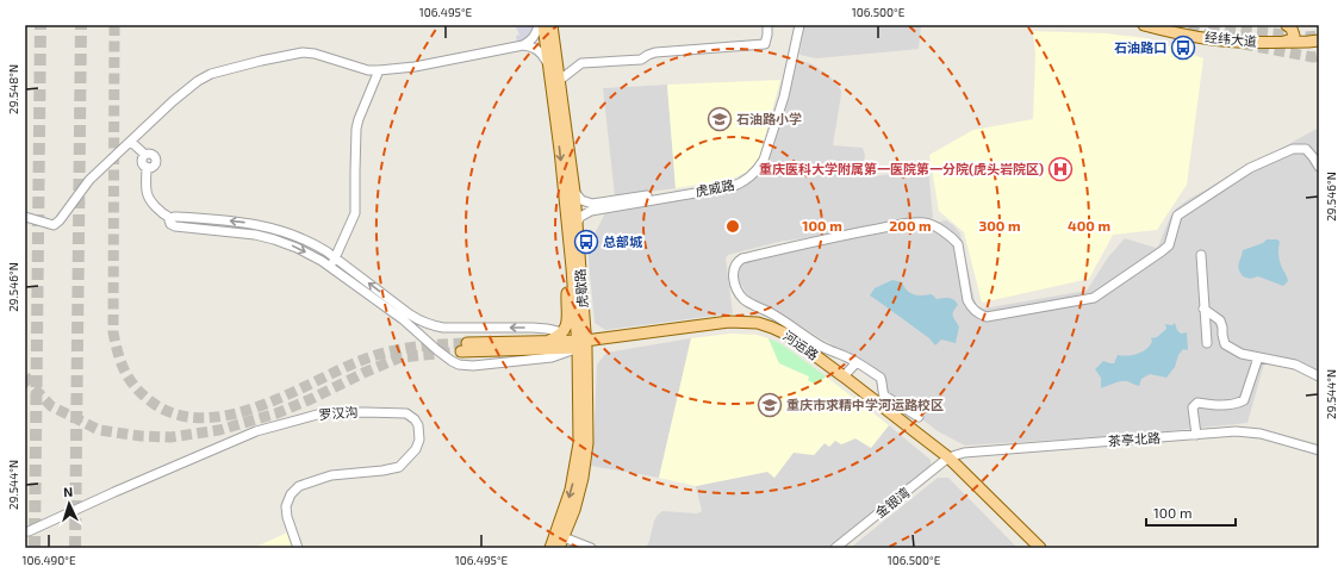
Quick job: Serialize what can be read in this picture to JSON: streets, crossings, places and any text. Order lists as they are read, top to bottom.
{
  "streets": {
    "main road": ["经纬大道", "虎歇路", "河运路"],
    "street": [
      "虎威路",
      "罗汉沟",
      "茶亭北路",
      "金银湾"
    ]
  },
  "crossings": [
    ["虎威路", "虎歇路"],
    ["虎歇路", "河运路"],
    ["河运路", "茶亭北路"],
    ["河运路", "金银湾"],
    ["茶亭北路", "金银湾"]
  ],
  "places": {
    "bus stop": ["石油路口", "总部城"],
    "school or university": ["石油路小学", "重庆市求精中学河运路校区"],
    "hospital": ["重庆医科大学附属第一医院第一分院(虎头岩院区)"]
  },
  "scale_bar": "100 m",
  "north": "top",
  "coordinates": [
    "106.495°E",
    "106.500°E",
    "29.548°N",
    "29.546°N",
    "29.544°N",
    "106.490°E"
  ],
  "rings": [
    "100 m",
    "200 m",
    "300 m",
    "400 m"
  ]
}
